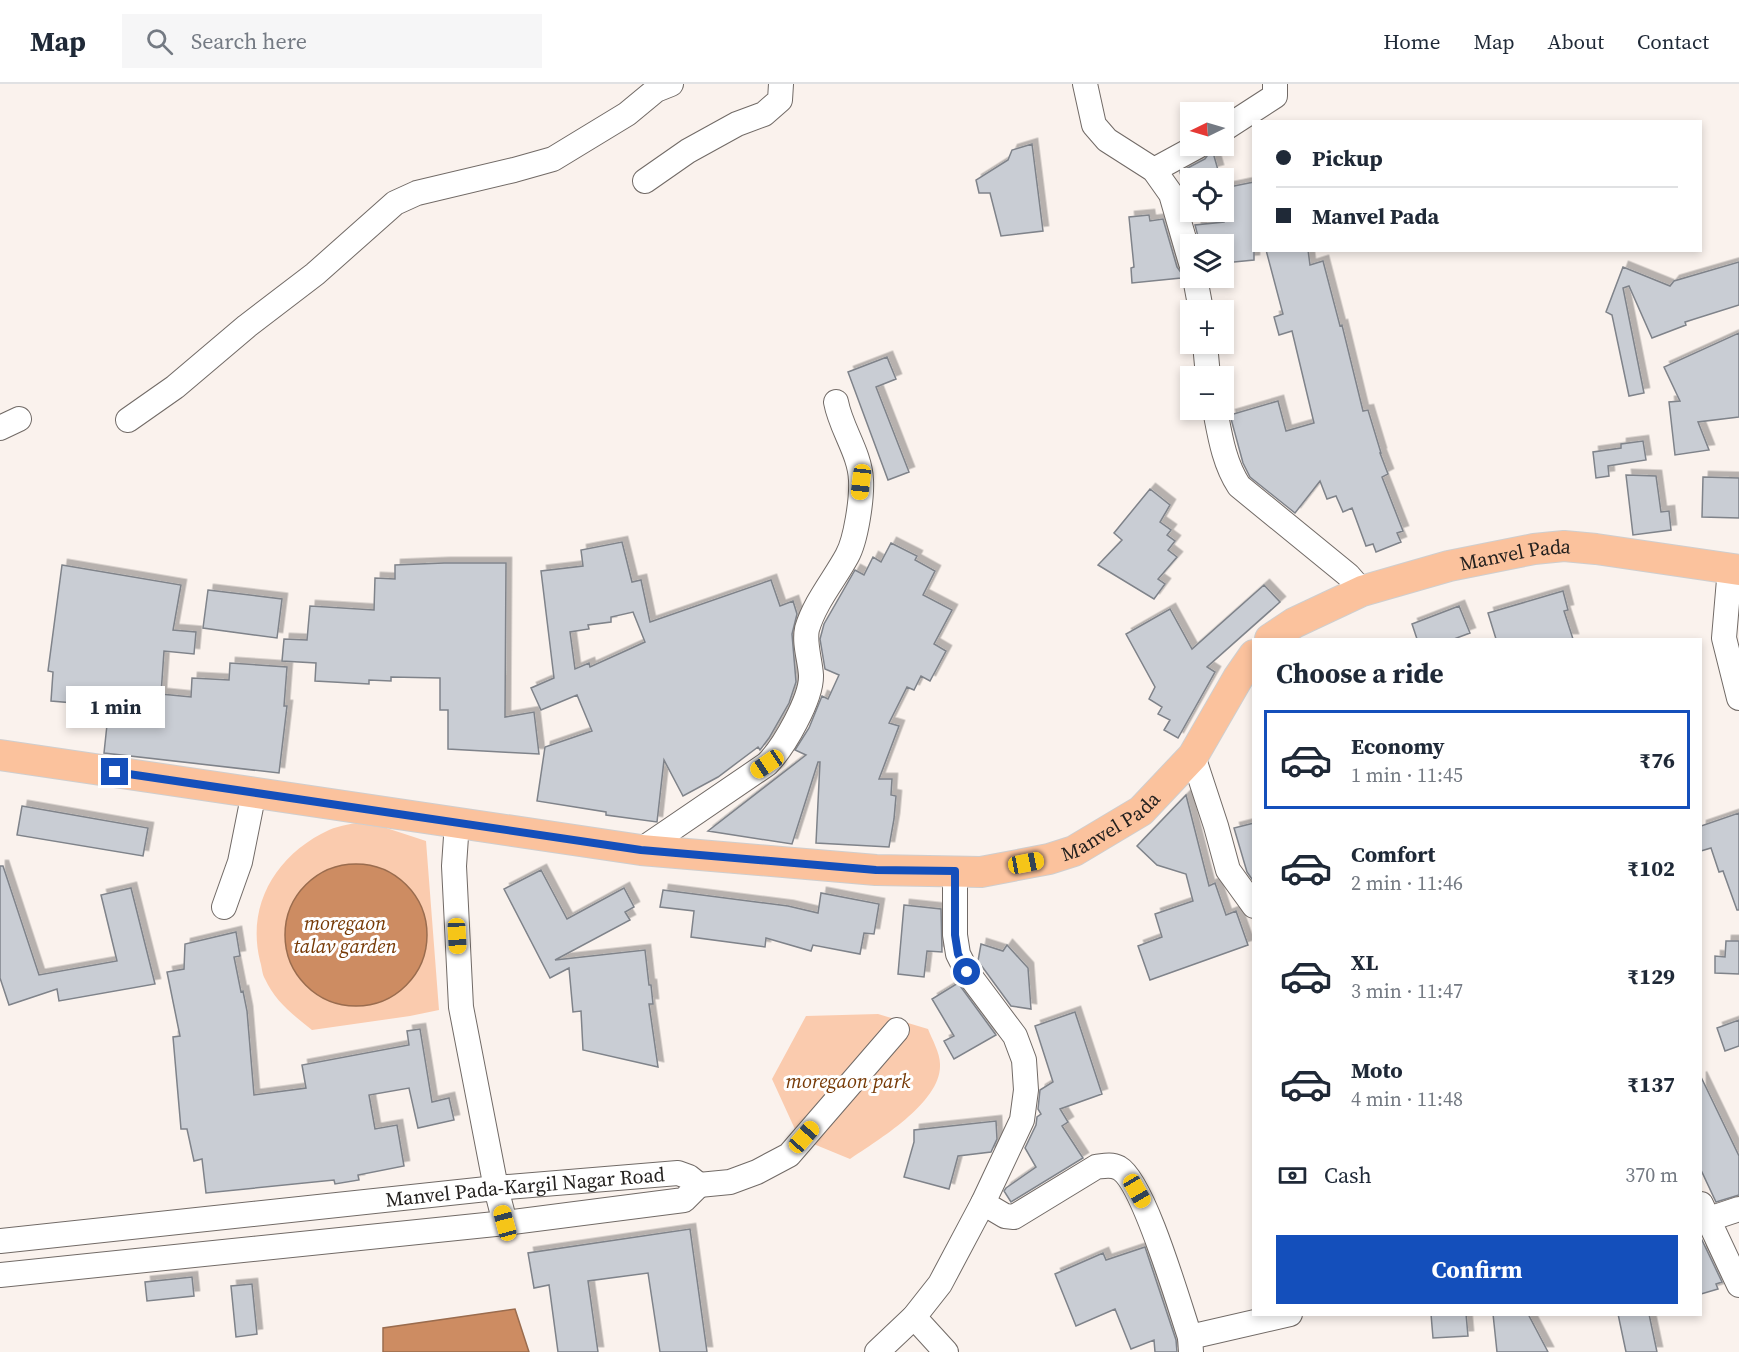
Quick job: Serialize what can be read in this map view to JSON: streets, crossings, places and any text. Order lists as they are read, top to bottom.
{
  "streets": {
    "main road": ["Manvel Pada"],
    "street": ["Manvel Pada-Kargil Nagar Road"]
  },
  "parks": ["moregaon talav garden", "moregaon park"],
  "north": "left",
  "page": {
    "header": "Map",
    "search": "Search here",
    "nav": [
      "Home",
      "Map",
      "About",
      "Contact"
    ],
    "map_buttons": ["+", "−"],
    "banner": ["Pickup", "Manvel Pada"],
    "heading": "Choose a ride",
    "bubble": "1 min",
    "list": [
      {
        "name": "Economy",
        "note": "1 min · 11:45",
        "value": "₹76"
      },
      {
        "name": "Comfort",
        "note": "2 min · 11:46",
        "value": "₹102"
      },
      {
        "name": "XL",
        "note": "3 min · 11:47",
        "value": "₹129"
      },
      {
        "name": "Moto",
        "note": "4 min · 11:48",
        "value": "₹137"
      }
    ],
    "pay": ["Cash", "370 m"],
    "buttons": "Confirm"
  }
}
